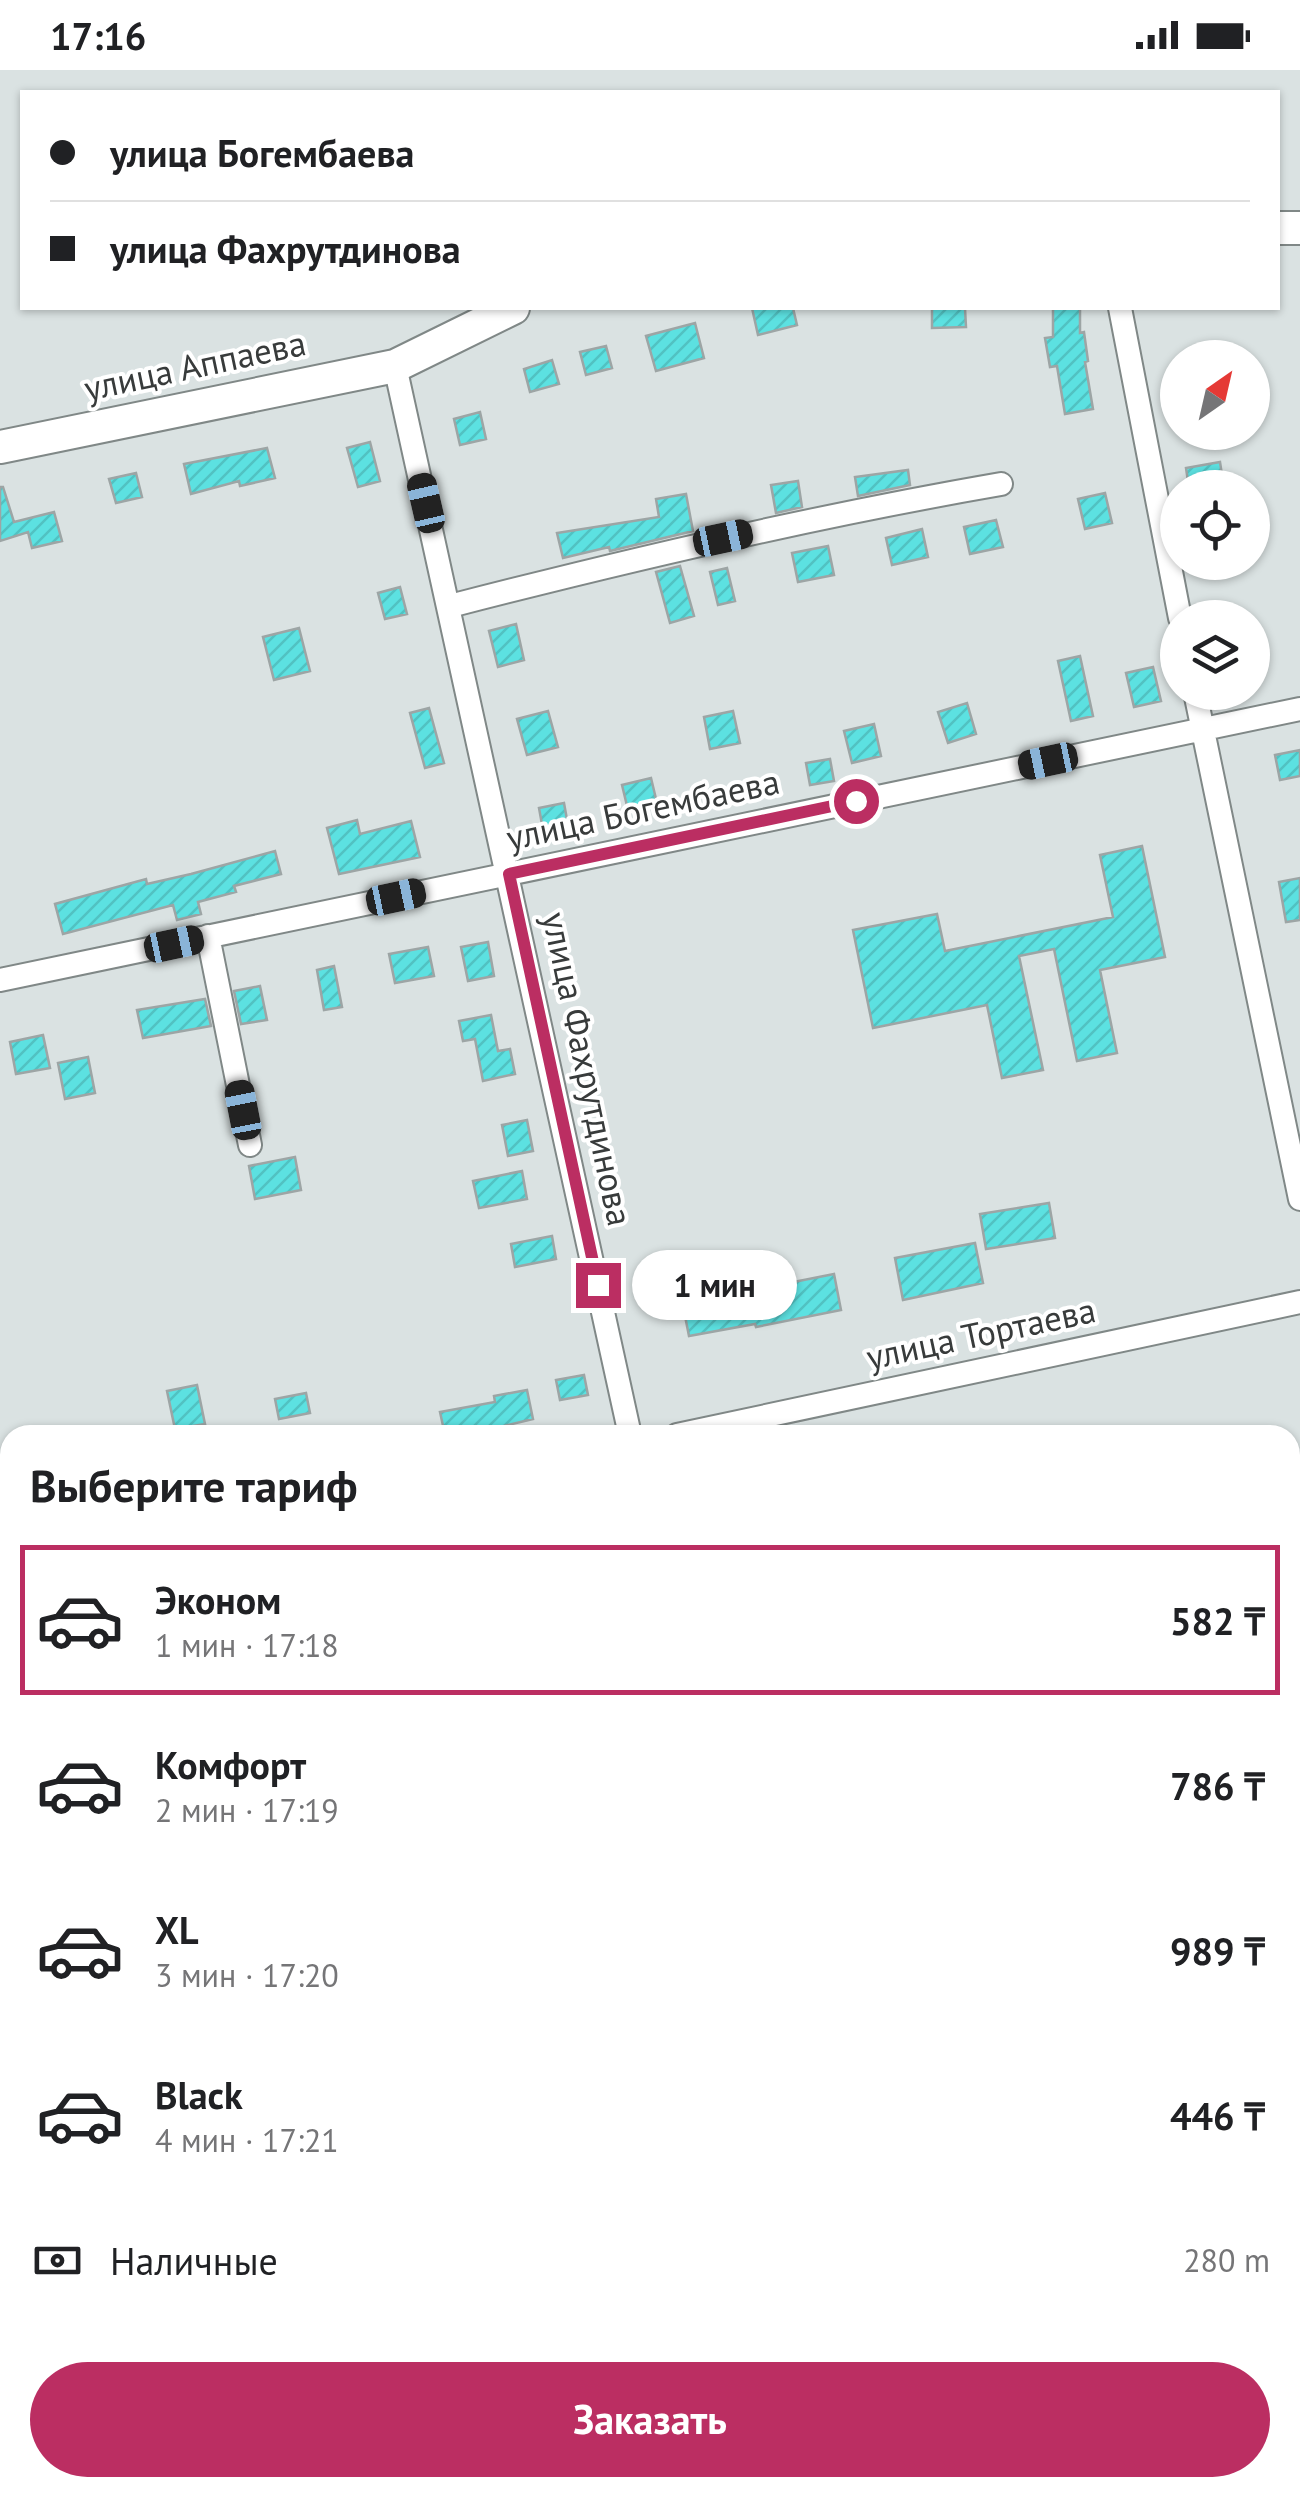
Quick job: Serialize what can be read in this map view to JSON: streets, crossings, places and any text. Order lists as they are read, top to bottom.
{
  "streets": {
    "main road": ["улица Аппаева"],
    "street": ["улица Богембаева", "улица Фахрутдинова", "улица Тортаева"]
  },
  "crossings": [
    ["улица Аппаева", "улица Фахрутдинова"],
    ["улица Богембаева", "улица Фахрутдинова"]
  ],
  "north": "top right",
  "page": {
    "status": "17:16",
    "banner": ["улица Богембаева", "улица Фахрутдинова"],
    "bubble": "1 мин",
    "heading": "Выберите тариф",
    "list": [
      {
        "name": "Эконом",
        "note": "1 мин · 17:18",
        "value": "582 ₸"
      },
      {
        "name": "Комфорт",
        "note": "2 мин · 17:19",
        "value": "786 ₸"
      },
      {
        "name": "XL",
        "note": "3 мин · 17:20",
        "value": "989 ₸"
      },
      {
        "name": "Black",
        "note": "4 мин · 17:21",
        "value": "446 ₸"
      }
    ],
    "pay": ["Наличные", "280 m"],
    "buttons": "Заказать"
  }
}
